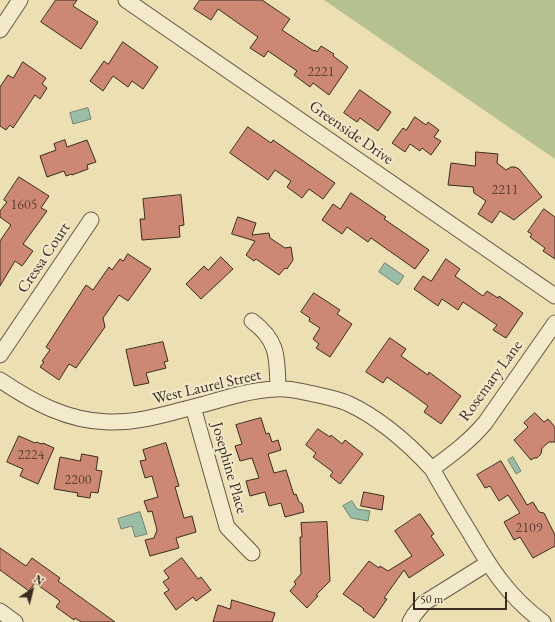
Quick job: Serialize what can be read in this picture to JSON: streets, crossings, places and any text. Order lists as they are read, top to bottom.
{
  "streets": {
    "street": [
      "Greenside Drive",
      "Cressa Court",
      "Rosemary Lane",
      "West Laurel Street",
      "Josephine Place"
    ]
  },
  "crossings": [
    ["Rosemary Lane", "West Laurel Street"],
    ["West Laurel Street", "Josephine Place"]
  ],
  "house_numbers": [
    "2221",
    "2211",
    "1605",
    "2224",
    "2200",
    "2109"
  ],
  "scale_bar": "50 m",
  "north": "top right"
}
